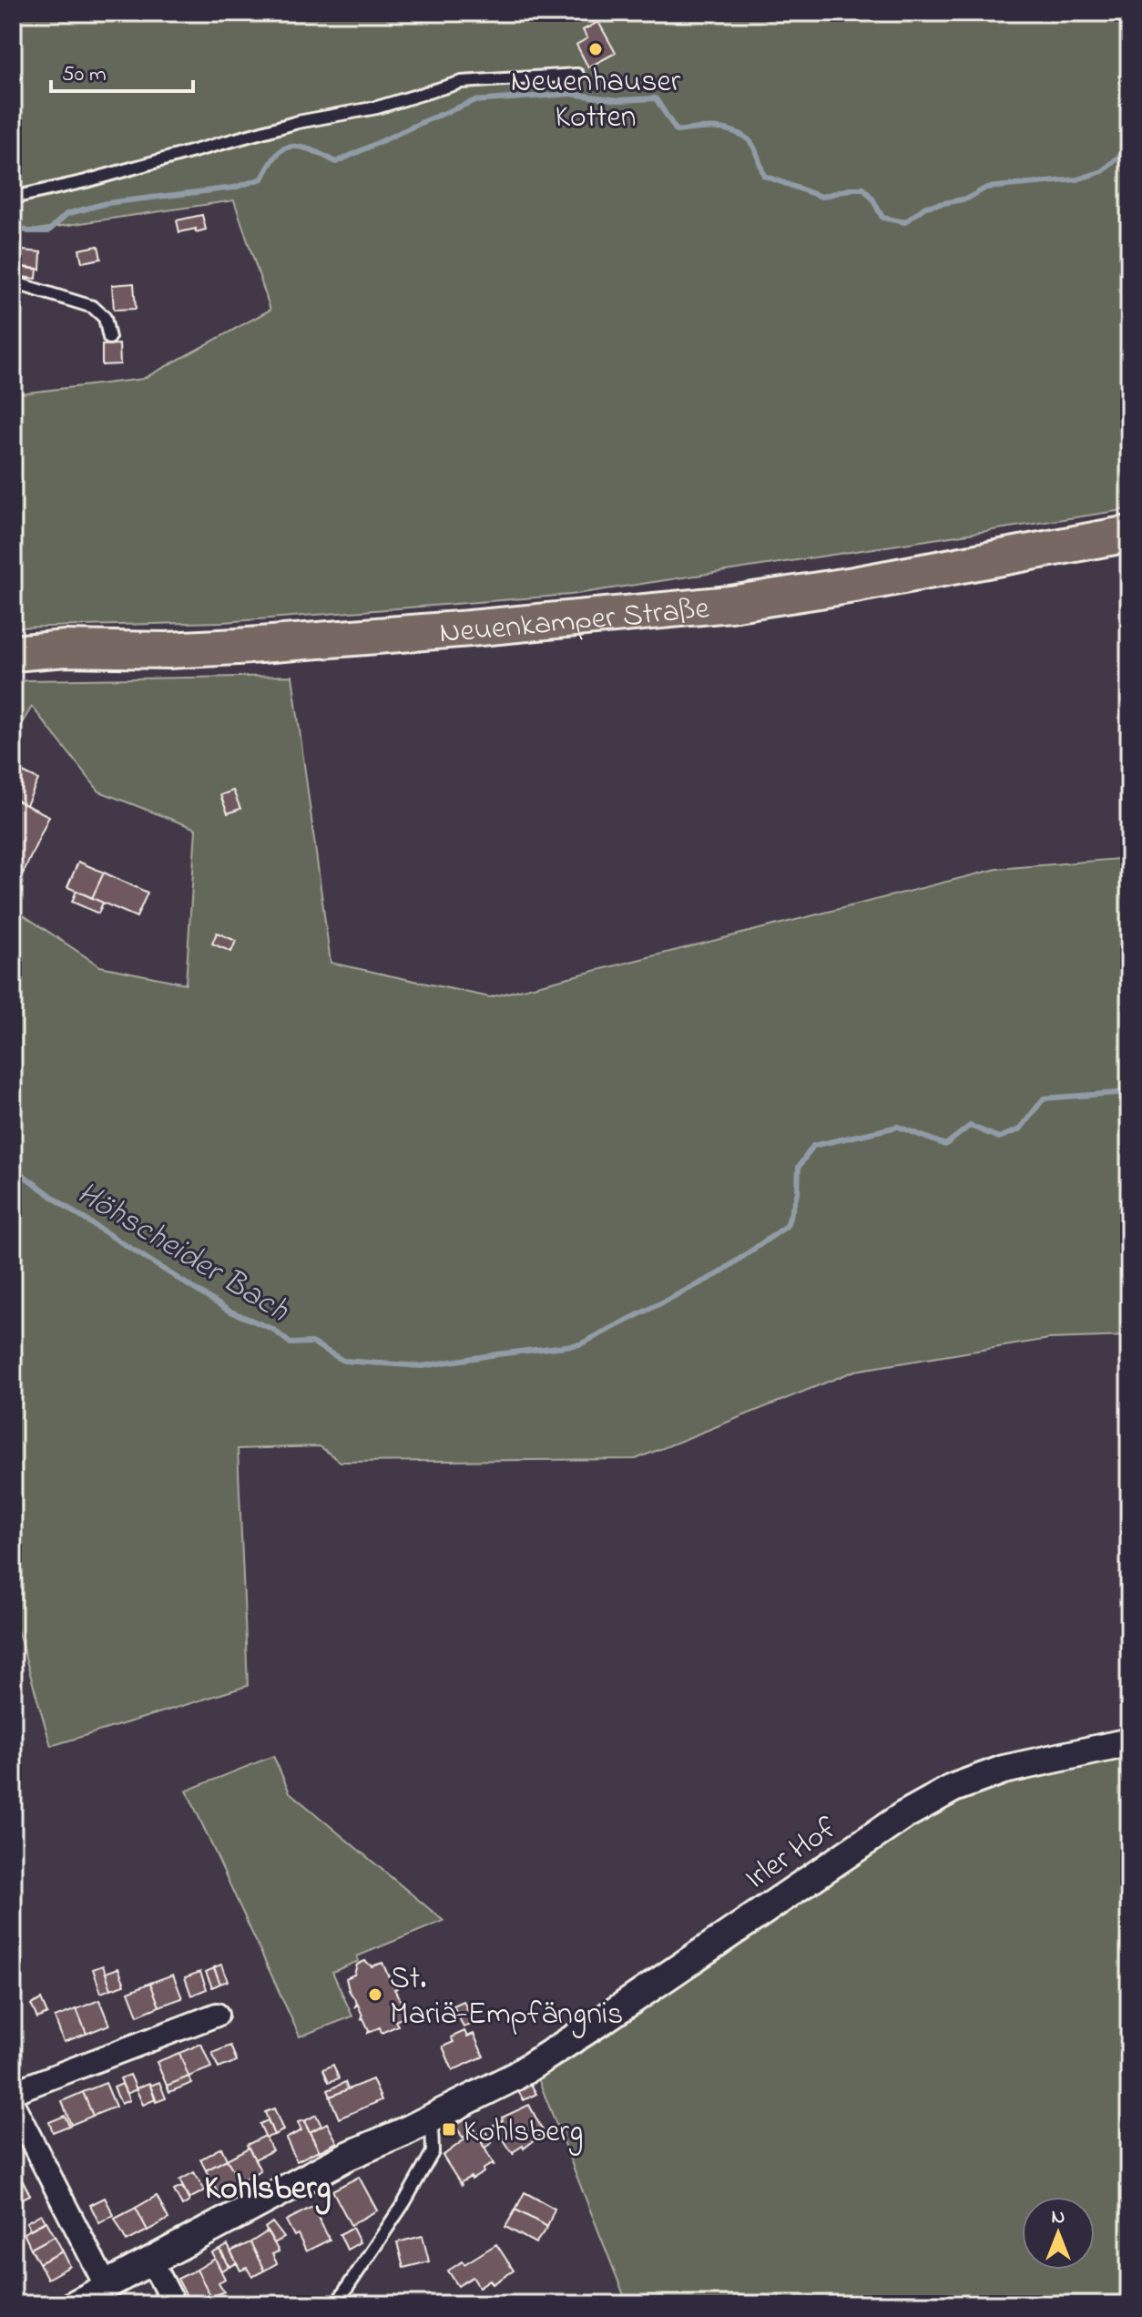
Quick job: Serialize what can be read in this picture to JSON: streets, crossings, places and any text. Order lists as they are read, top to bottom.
{
  "streets": {
    "main road": ["Neuenkamper Straße"],
    "street": ["Irler Hof"]
  },
  "districts": ["Kohlsberg"],
  "water": ["Höhscheider Bach"],
  "places": {
    "other": ["Neuenhauser Kotten", "St. Mariä-Empfängnis"],
    "transit": ["Kohlsberg"]
  },
  "scale_bar": "50 m",
  "north": "top"
}
